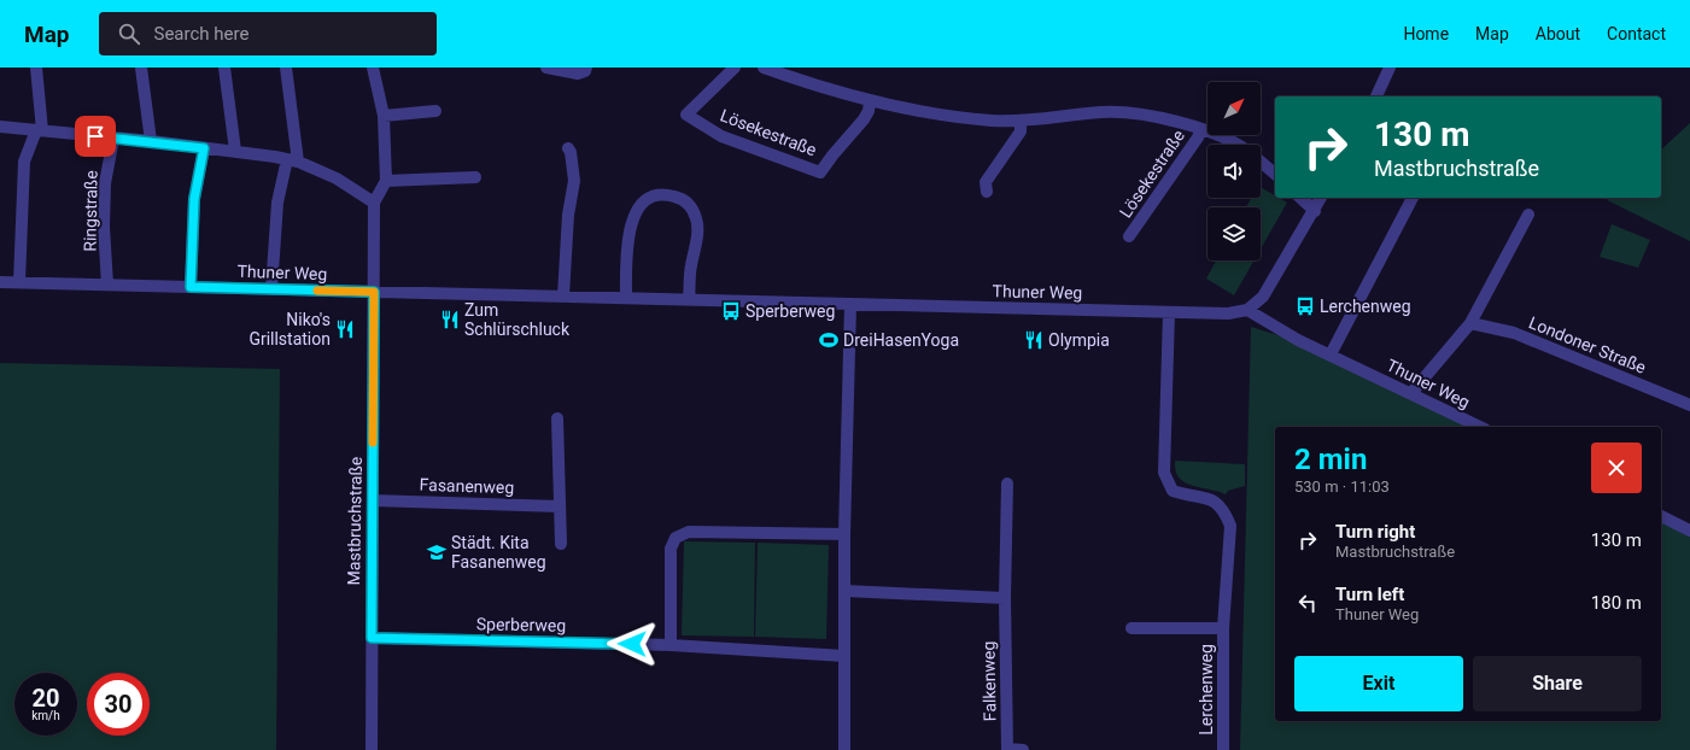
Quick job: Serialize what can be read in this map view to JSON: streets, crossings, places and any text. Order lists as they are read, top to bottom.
{
  "streets": {
    "street": [
      "Lösekestraße",
      "Ringstraße",
      "Thuner Weg",
      "Londoner Straße",
      "Fasanenweg",
      "Mastbruchstraße",
      "Sperberweg",
      "Falkenweg",
      "Lerchenweg"
    ]
  },
  "crossings": [
    ["Ringstraße", "Thuner Weg"],
    ["Thuner Weg", "Mastbruchstraße"],
    ["Thuner Weg", "Lerchenweg"],
    ["Fasanenweg", "Mastbruchstraße"],
    ["Mastbruchstraße", "Sperberweg"]
  ],
  "places": {
    "bus stop": ["Lerchenweg", "Sperberweg"],
    "restaurant": ["Zum Schlürschluck", "Niko's Grillstation", "Olympia"],
    "sports": ["DreiHasenYoga"],
    "school or university": ["Städt. Kita Fasanenweg"]
  },
  "north": "top right",
  "page": {
    "header": "Map",
    "search": "Search here",
    "nav": [
      "Home",
      "Map",
      "About",
      "Contact"
    ],
    "turn": ["130 m", "Mastbruchstraße"],
    "heading": ["2 min", "530 m · 11:03"],
    "list": [
      {
        "name": "Turn right",
        "note": "Mastbruchstraße",
        "value": "130 m"
      },
      {
        "name": "Turn left",
        "note": "Thuner Weg",
        "value": "180 m"
      }
    ],
    "buttons": ["Exit", "Share"],
    "speed": "20 km/h",
    "limit": "30"
  }
}
